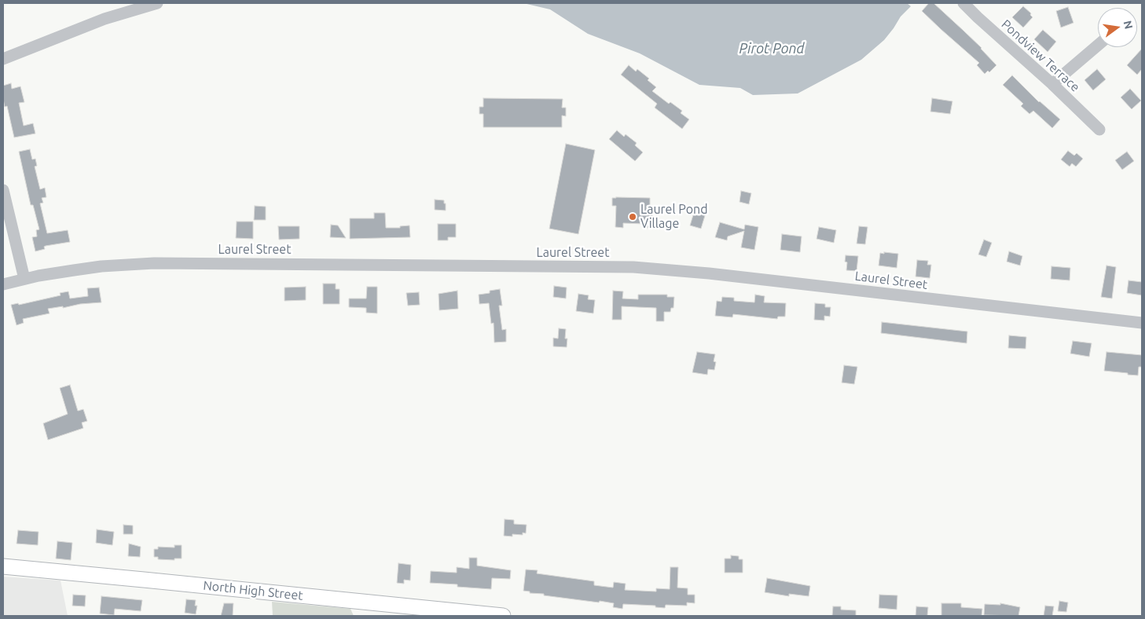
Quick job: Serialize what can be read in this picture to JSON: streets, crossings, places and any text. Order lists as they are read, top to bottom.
{
  "streets": {
    "main road": ["North High Street"],
    "street": ["Pondview Terrace", "Laurel Street"]
  },
  "water": ["Pirot Pond"],
  "places": ["Laurel Pond Village"],
  "north": "right"
}
